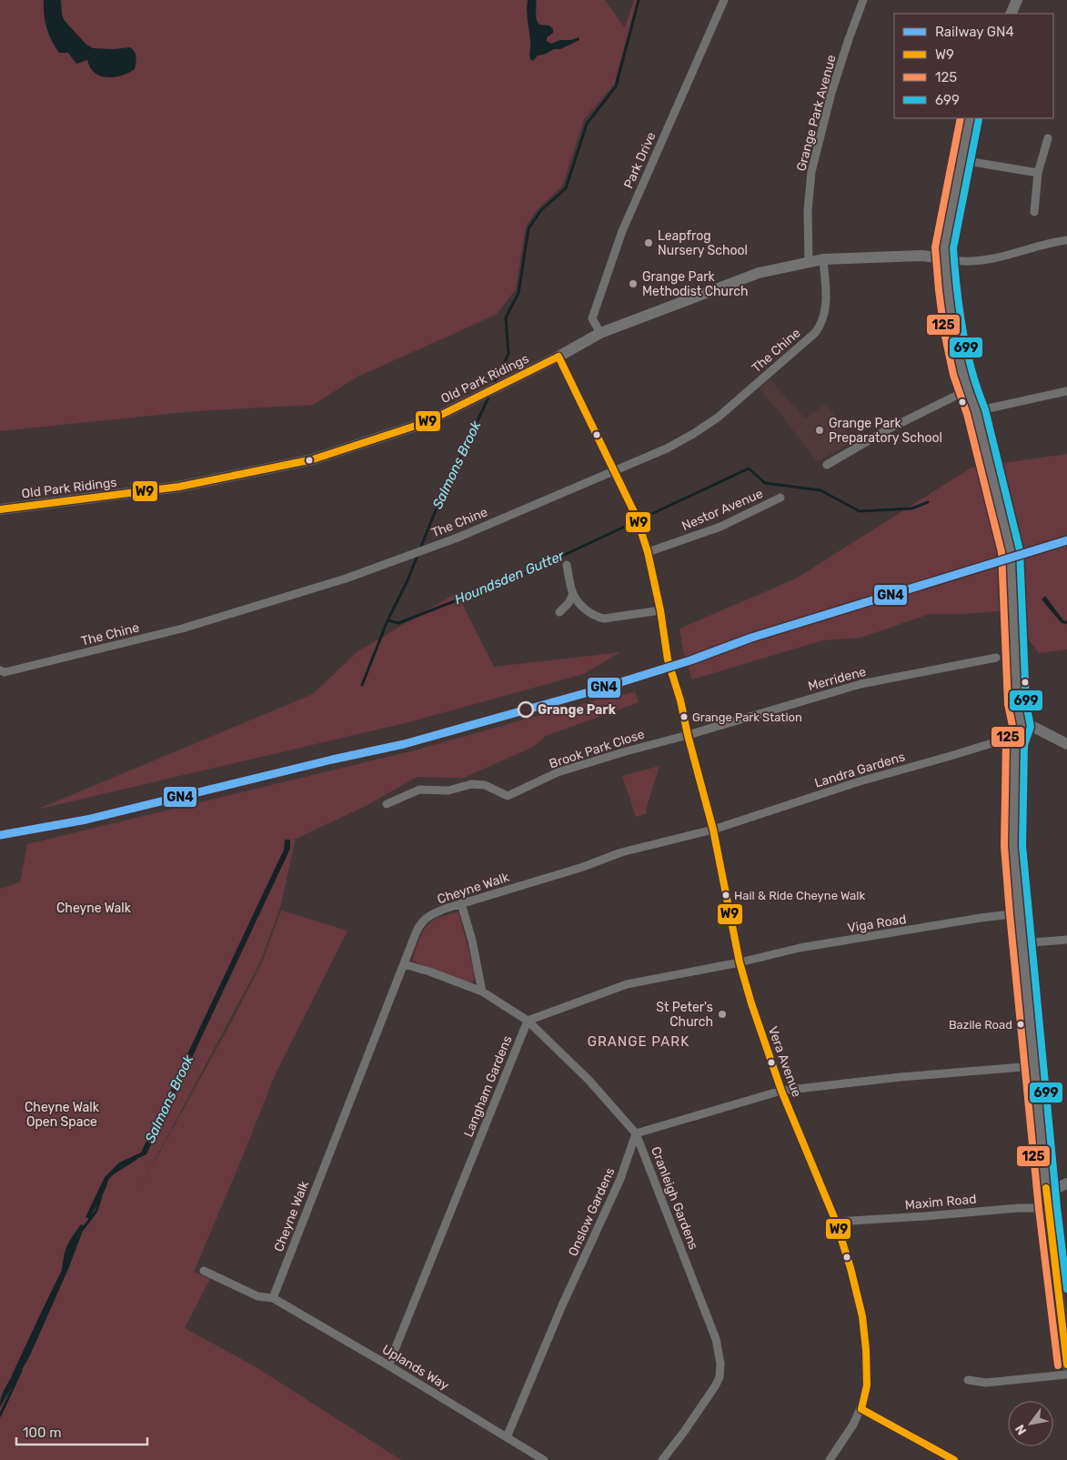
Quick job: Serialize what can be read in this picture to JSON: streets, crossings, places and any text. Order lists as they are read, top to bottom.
{
  "streets": {
    "street": [
      "Grange Park Avenue",
      "Park Drive",
      "The Chine",
      "Old Park Ridings",
      "Nestor Avenue",
      "Merridene",
      "Brook Park Close",
      "Landra Gardens",
      "Cheyne Walk",
      "Viga Road",
      "Vera Avenue",
      "Langham Gardens",
      "Cranleigh Gardens",
      "Maxim Road",
      "Onslow Gardens",
      "Uplands Way"
    ]
  },
  "crossings": [
    ["Grange Park Avenue", "Old Park Ridings"],
    ["Park Drive", "Old Park Ridings"],
    ["The Chine", "Old Park Ridings"],
    ["The Chine", "Vera Avenue"],
    ["Old Park Ridings", "Vera Avenue"],
    ["Nestor Avenue", "Vera Avenue"],
    ["Merridene", "Brook Park Close"],
    ["Merridene", "Vera Avenue"],
    ["Brook Park Close", "Vera Avenue"],
    ["Landra Gardens", "Cheyne Walk"],
    ["Landra Gardens", "Vera Avenue"],
    ["Cheyne Walk", "Vera Avenue"],
    ["Cheyne Walk", "Cranleigh Gardens"],
    ["Cheyne Walk", "Uplands Way"],
    ["Viga Road", "Vera Avenue"],
    ["Vera Avenue", "Maxim Road"],
    ["Langham Gardens", "Cranleigh Gardens"],
    ["Langham Gardens", "Uplands Way"],
    ["Cranleigh Gardens", "Onslow Gardens"],
    ["Onslow Gardens", "Uplands Way"]
  ],
  "districts": ["GRANGE PARK"],
  "water": ["Salmons Brook", "Houndsden Gutter"],
  "parks": ["Cheyne Walk", "Cheyne Walk Open Space"],
  "places": [
    "Leapfrog Nursery School",
    "Grange Park Methodist Church",
    "Grange Park Preparatory School",
    "Grange Park",
    "Grange Park Station",
    "Hail & Ride Cheyne Walk",
    "St Peter's Church",
    "Bazile Road"
  ],
  "lines": [
    "transit line 125",
    "transit line 699",
    "transit line W9",
    "rail line GN4"
  ],
  "legend": [
    "Railway GN4",
    "W9",
    "125",
    "699"
  ],
  "scale_bar": "100 m",
  "north": "bottom left"
}
